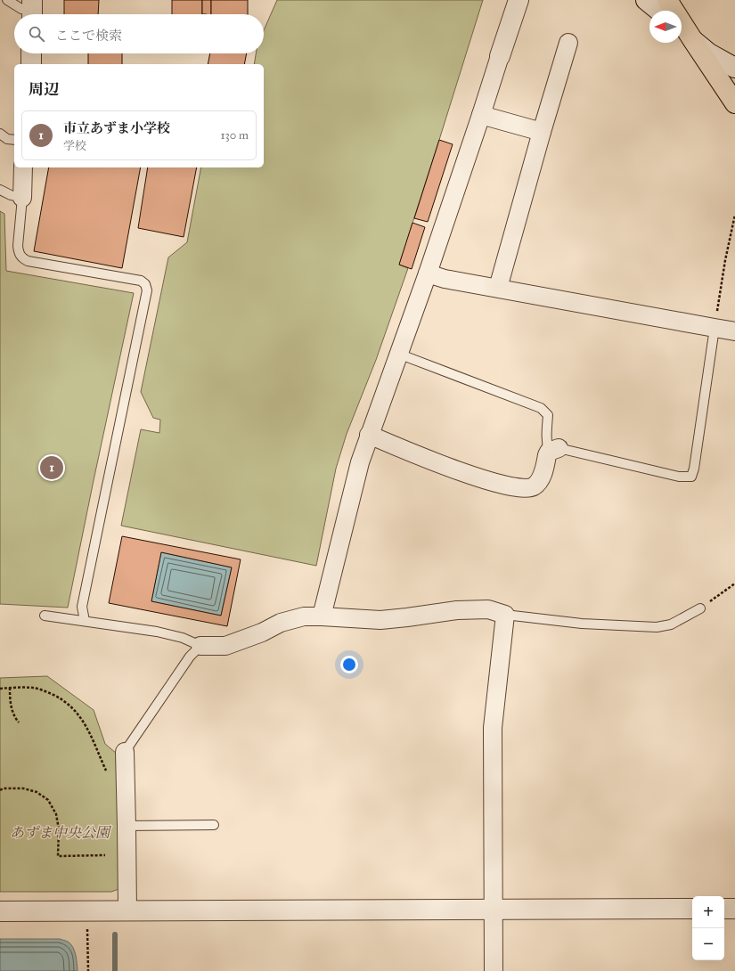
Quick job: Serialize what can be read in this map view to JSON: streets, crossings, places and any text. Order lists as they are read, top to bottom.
{
  "parks": ["あずま中央公園"],
  "north": "left",
  "page": {
    "search": "ここで検索",
    "heading": "周辺",
    "list": [
      {
        "mark": "1",
        "name": "市立あずま小学校",
        "note": "学校",
        "value": "130 m"
      }
    ],
    "pins": "1",
    "map_buttons": ["+", "−"]
  }
}
